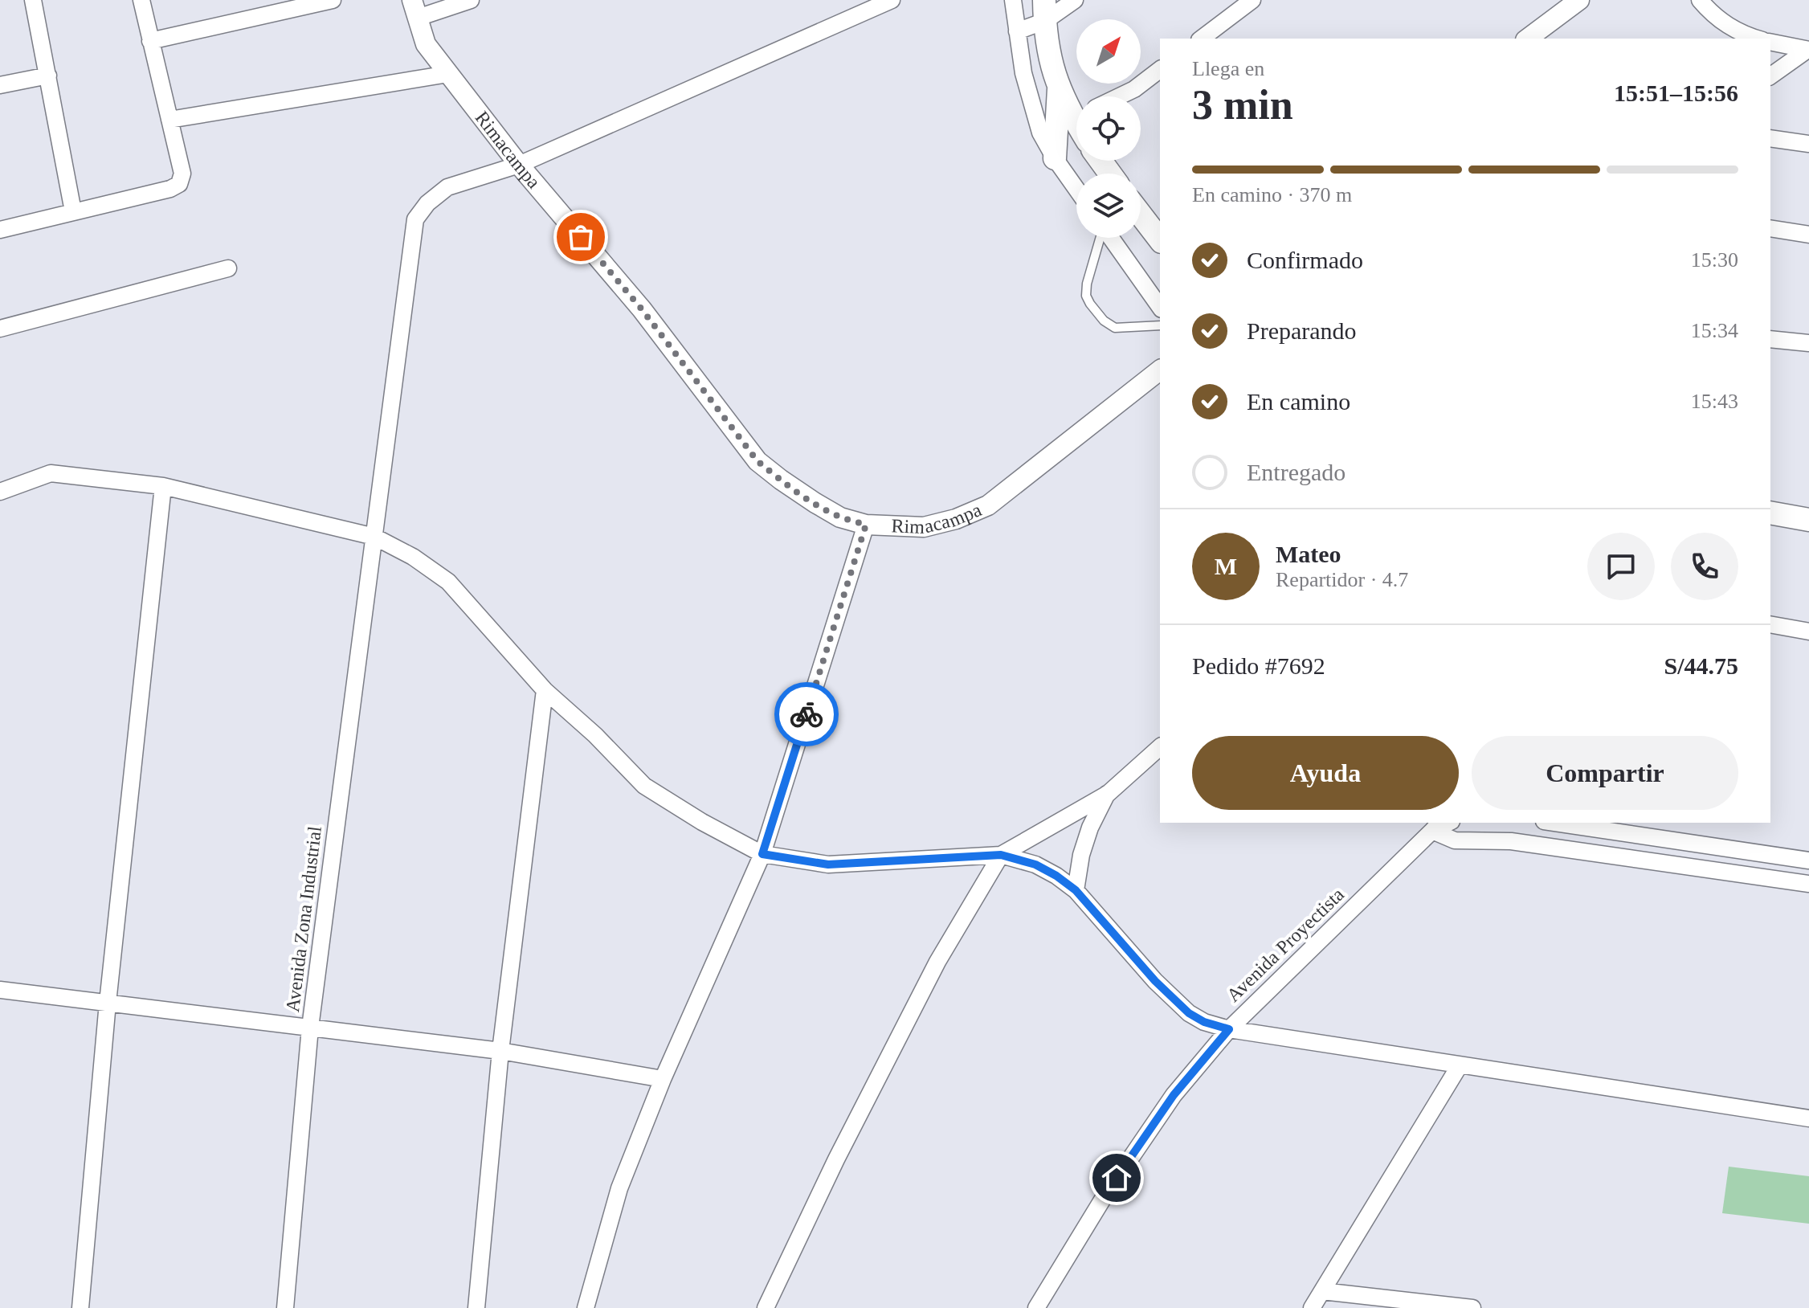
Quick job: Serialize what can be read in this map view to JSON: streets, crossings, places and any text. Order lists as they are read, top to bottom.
{
  "streets": {
    "street": ["Rimacampa", "Avenida Zona Industrial", "Avenida Proyectista"]
  },
  "crossings": [
    ["Rimacampa", "Avenida Zona Industrial"]
  ],
  "north": "top right",
  "page": {
    "heading": ["3 min", "Llega en", "15:51–15:56"],
    "panel": [
      "Mateo",
      "Repartidor · 4.7",
      "Pedido #7692",
      "S/44.75"
    ],
    "bar": "En camino · 370 m",
    "list": [
      ["Confirmado", "15:30"],
      ["Preparando", "15:34"],
      ["En camino", "15:43"],
      "Entregado"
    ],
    "round": "M",
    "buttons": ["Ayuda", "Compartir"]
  }
}
